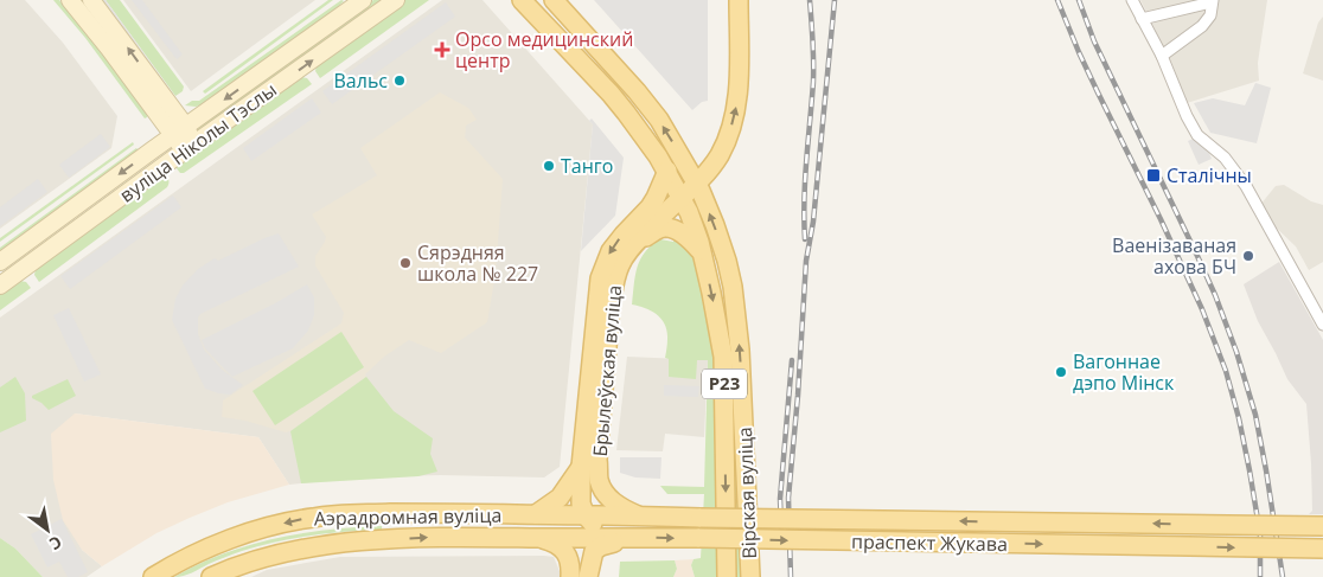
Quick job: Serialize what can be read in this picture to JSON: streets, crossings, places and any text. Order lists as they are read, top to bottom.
{
  "streets": {
    "main road": [
      "вуліца Ніколы Тэслы",
      "Брылеўская вуліца",
      "Р23",
      "Вірская вуліца",
      "Аэрадромная вуліца",
      "праспект Жукава"
    ]
  },
  "crossings": [
    ["Брылеўская вуліца", "Р23"],
    ["Брылеўская вуліца", "Вірская вуліца"],
    ["Брылеўская вуліца", "Аэрадромная вуліца"],
    ["Брылеўская вуліца", "праспект Жукава"],
    ["Р23", "Вірская вуліца"],
    ["Аэрадромная вуліца", "праспект Жукава"]
  ],
  "one_way": ["Брылеўская вуліца"],
  "places": {
    "health": ["Орсо медицинский центр"],
    "other": [
      "Вальс",
      "Танго",
      "Ваенізаваная ахова БЧ",
      "Сярэдняя школа № 227",
      "Вагоннае дэпо Мінск"
    ],
    "transit": ["Сталічны"]
  },
  "north": "bottom right"
}
